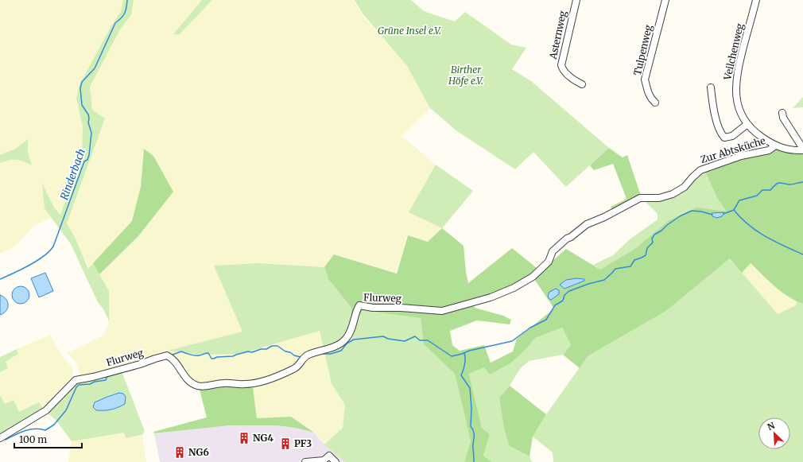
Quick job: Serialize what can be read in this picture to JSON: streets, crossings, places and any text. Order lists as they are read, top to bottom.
{
  "streets": {
    "street": [
      "Asternweg",
      "Tulpenweg",
      "Veilchenweg",
      "Zur Abtsküche",
      "Flurweg"
    ]
  },
  "crossings": [
    ["Veilchenweg", "Zur Abtsküche"],
    ["Zur Abtsküche", "Flurweg"]
  ],
  "water": ["Rinderbach"],
  "parks": ["Grüne Insel e.V.", "Birther Höfe e.V."],
  "places": {
    "building": ["NG4", "PF3", "NG6"]
  },
  "scale_bar": "100 m",
  "north": "top left"
}
